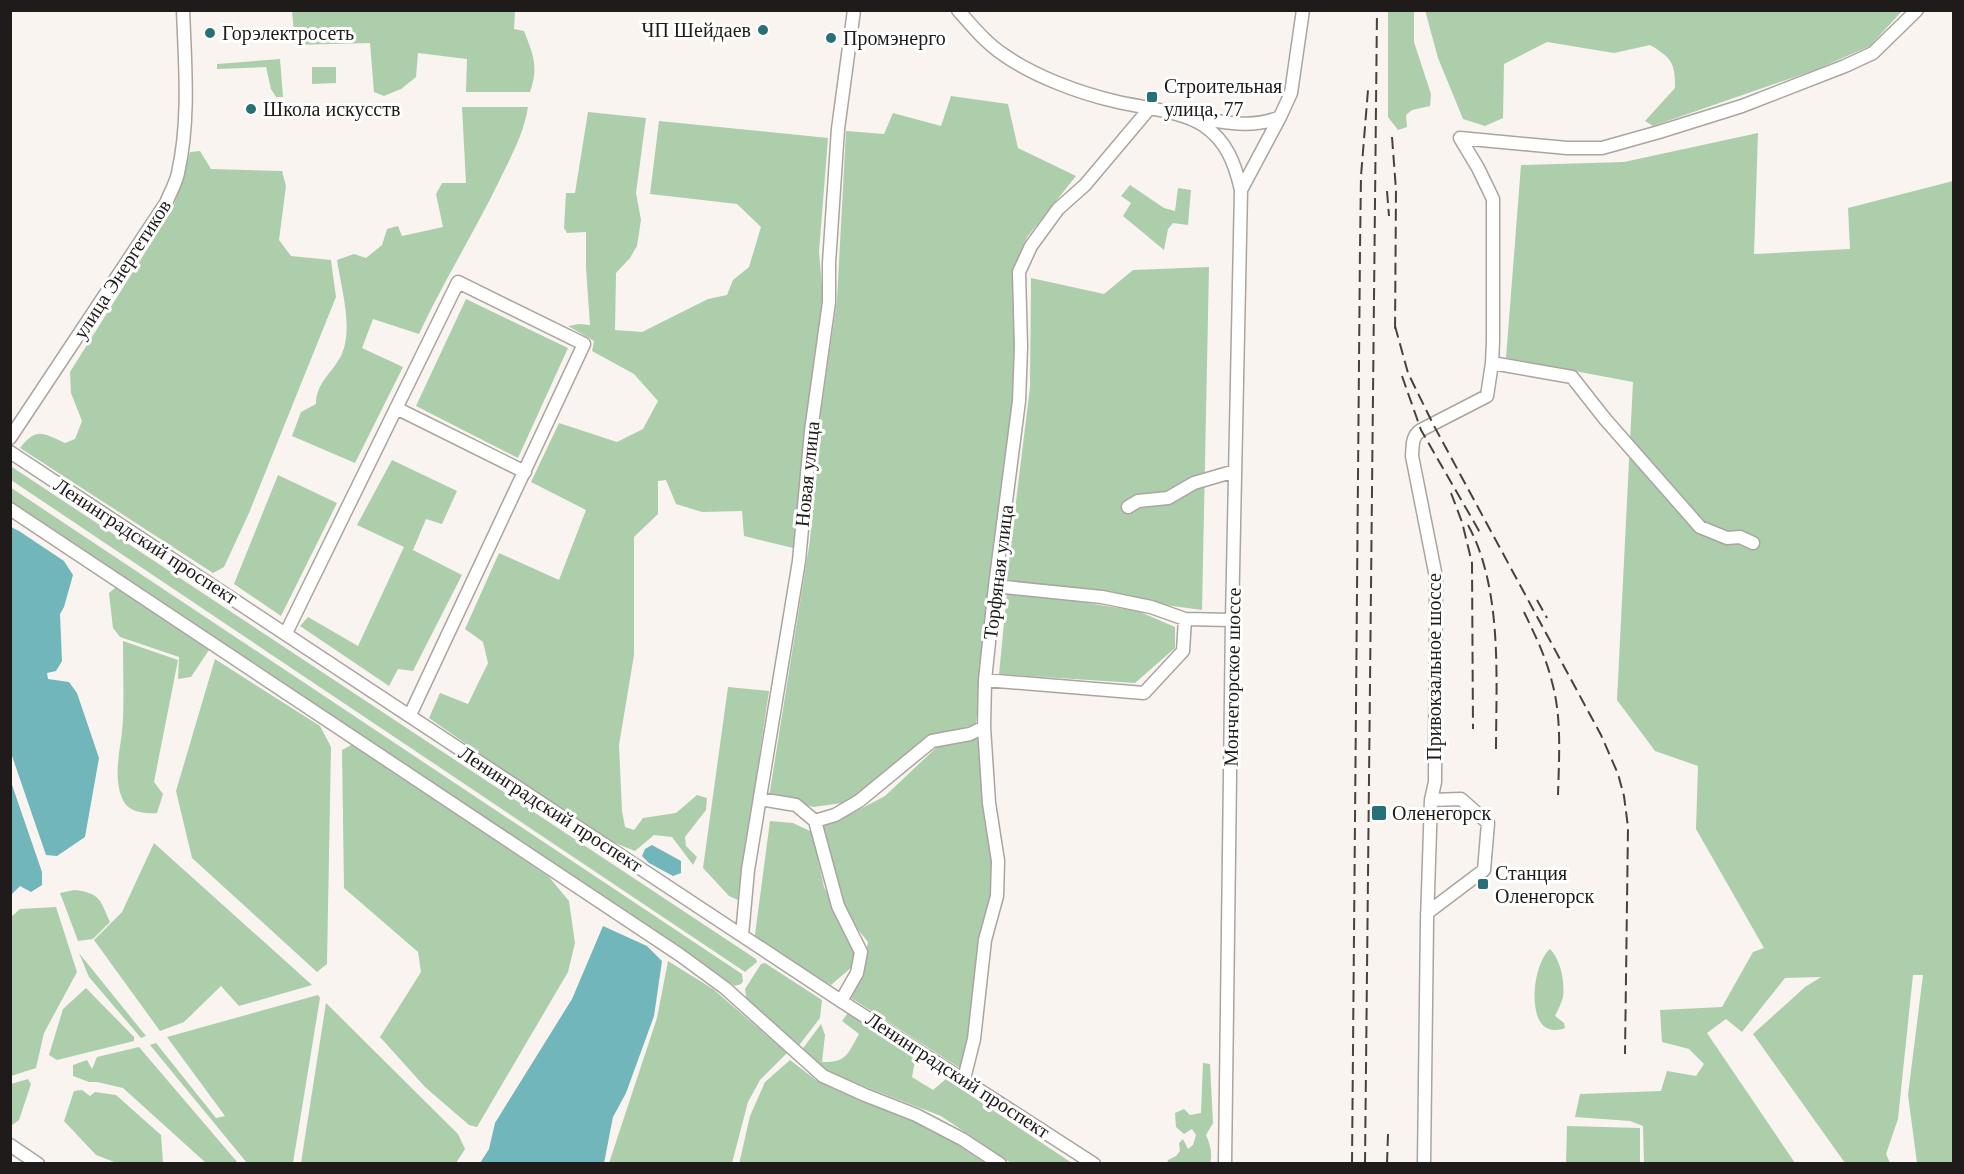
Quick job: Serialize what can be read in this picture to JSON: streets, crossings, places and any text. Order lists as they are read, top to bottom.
{
  "streets": {
    "street": [
      "улица Энергетиков",
      "Новая улица",
      "Ленинградский проспект",
      "Торфяная улица",
      "Привокзальное шоссе",
      "Мончегорское шоссе"
    ]
  },
  "crossings": [
    ["Новая улица", "Ленинградский проспект"],
    ["Ленинградский проспект", "Торфяная улица"]
  ],
  "places": {
    "other": [
      "ЧП Шейдаев",
      "Горэлектросеть",
      "Промэнерго",
      "Школа искусств"
    ],
    "transit": ["Строительная улица, 77", "Оленегорск", "Станция Оленегорск"]
  }
}
